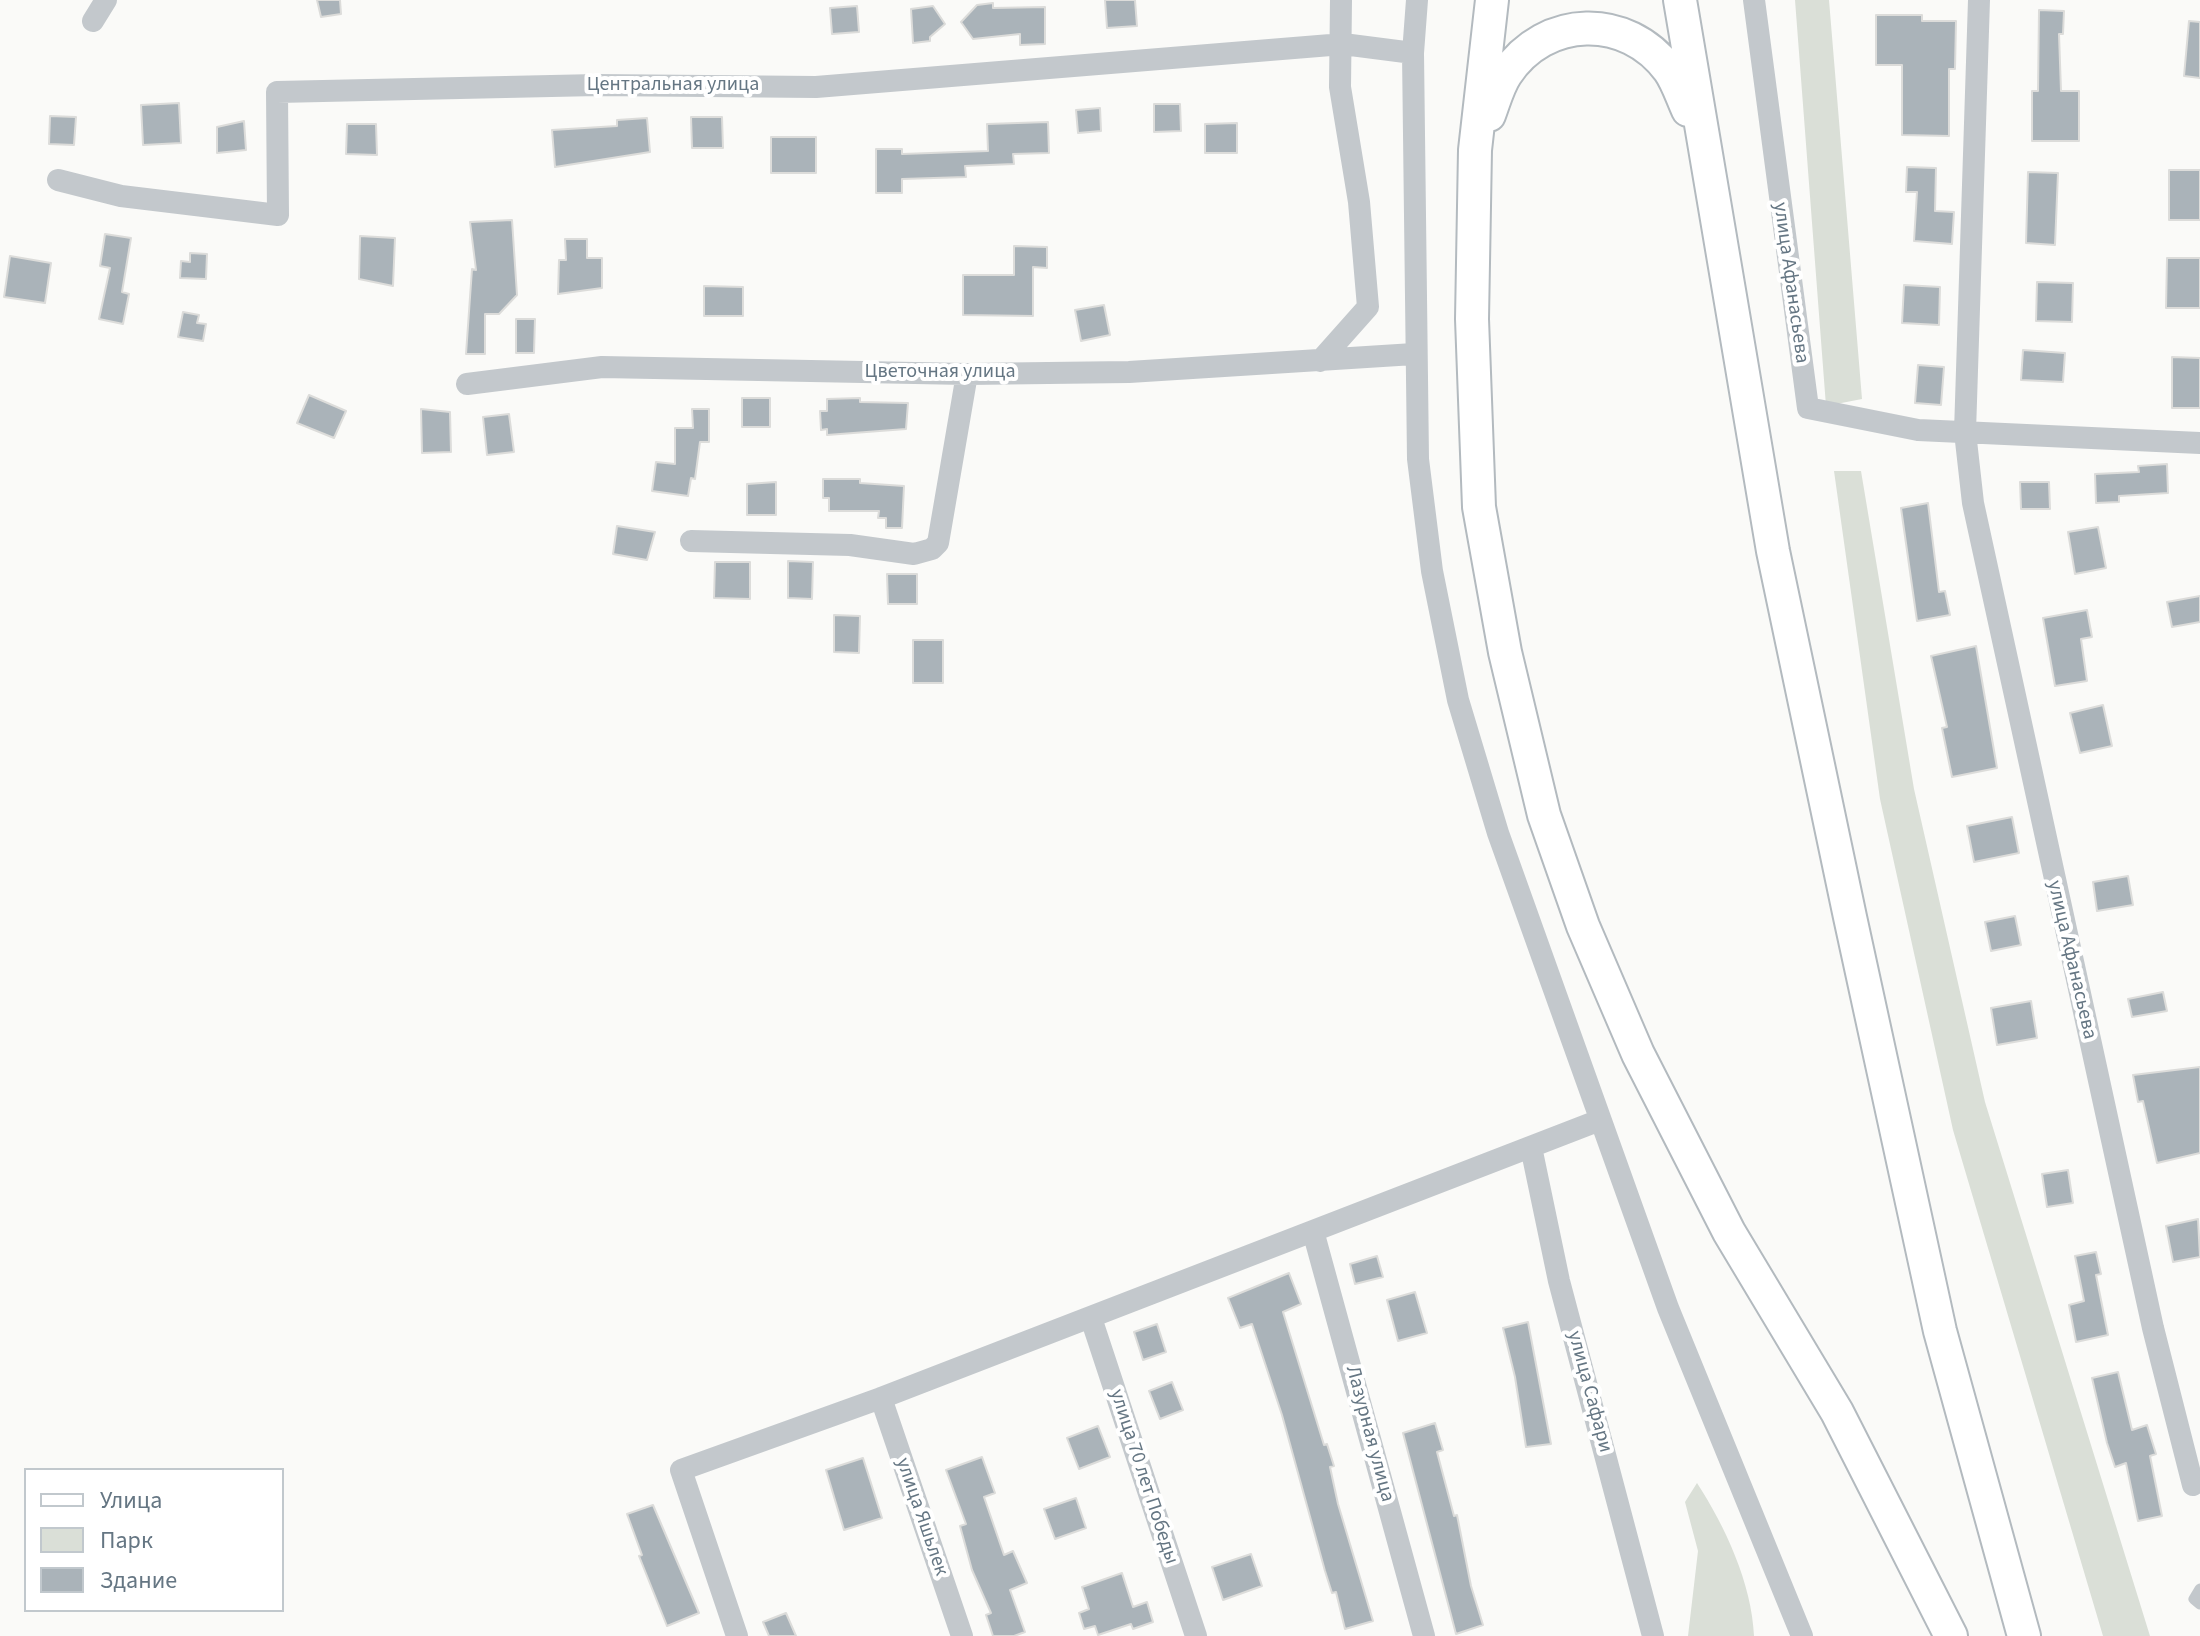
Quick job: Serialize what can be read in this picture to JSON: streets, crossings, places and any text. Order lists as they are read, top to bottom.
{
  "streets": {
    "street": [
      "Центральная улица",
      "улица Афанасьева",
      "Цветочная улица",
      "улица Сафари",
      "Лазурная улица",
      "улица 70 лет Победы",
      "улица Яшьлек"
    ]
  },
  "legend": ["Улица", "Парк", "Здание"]
}
